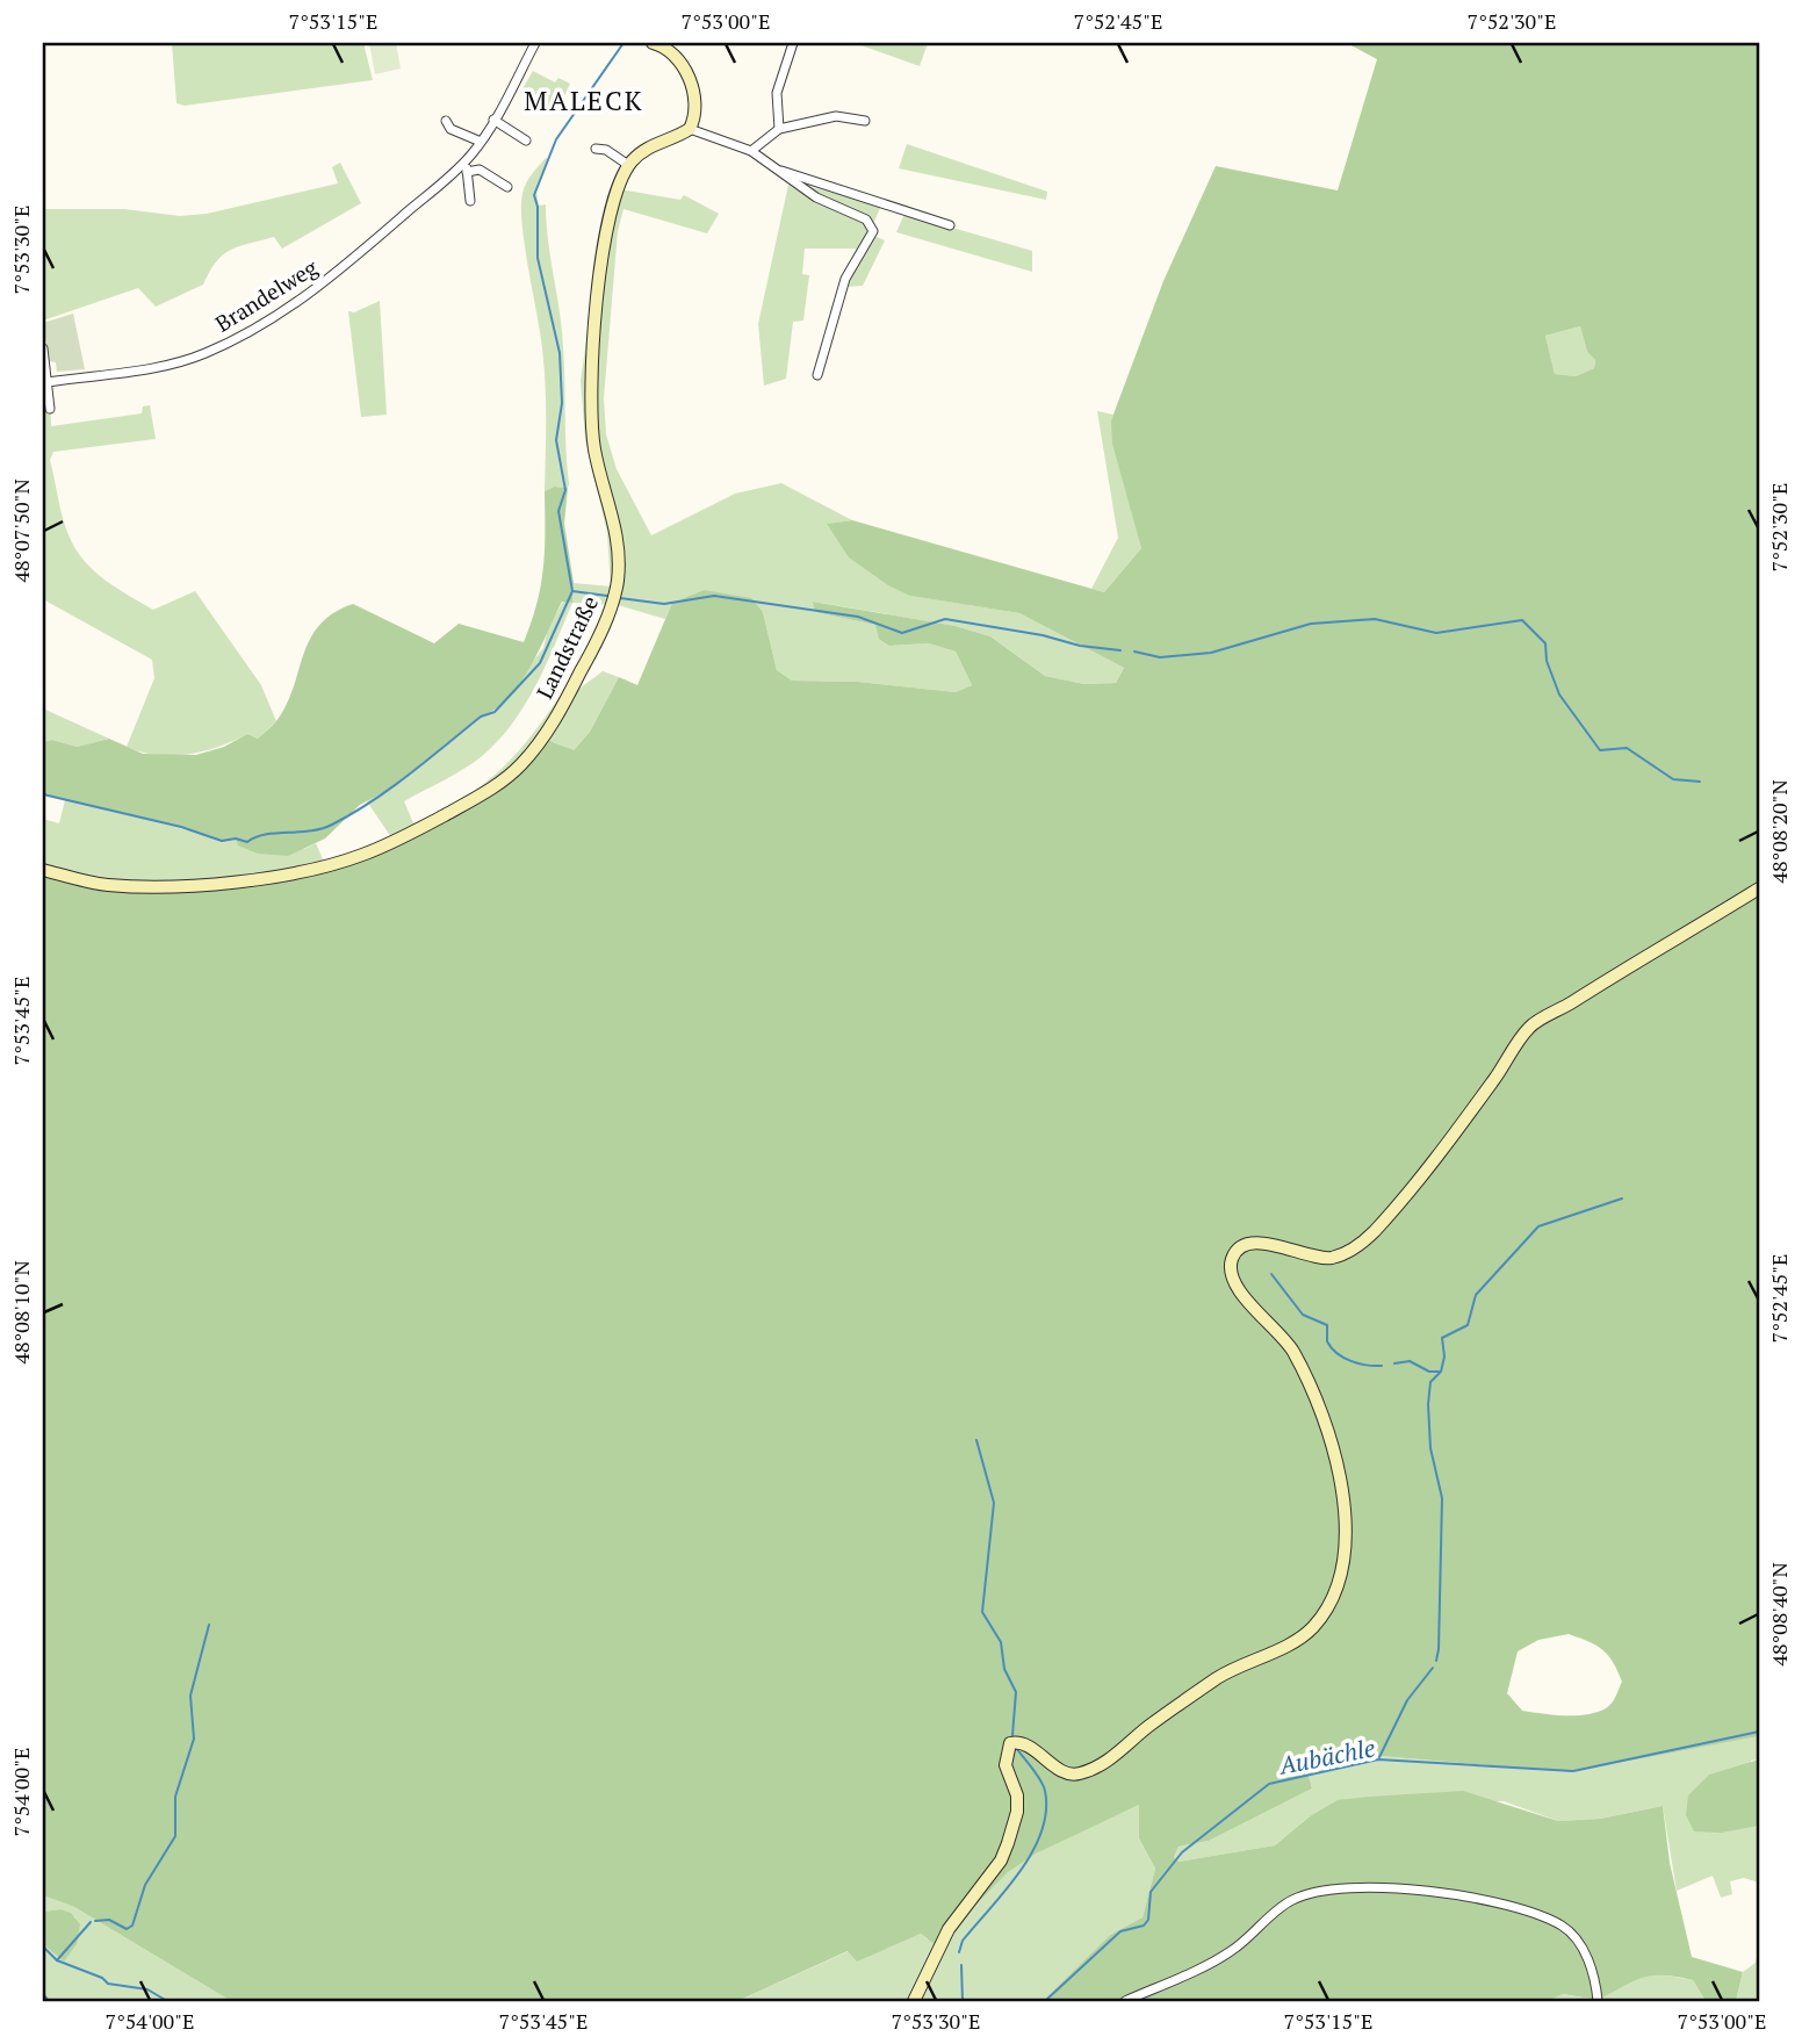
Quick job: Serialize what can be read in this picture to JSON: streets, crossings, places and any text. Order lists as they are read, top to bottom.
{
  "streets": {
    "street": ["Brandelweg", "Landstraße"]
  },
  "districts": ["MALECK"],
  "water": ["Aubächle"],
  "coordinates": [
    "7°53'15\"E",
    "7°53'00\"E",
    "7°52'45\"E",
    "7°52'30\"E",
    "7°53'30\"E",
    "48°07'50\"N",
    "48°08'20\"N",
    "7°53'45\"E",
    "48°08'10\"N",
    "48°08'40\"N",
    "7°54'00\"E"
  ]
}
